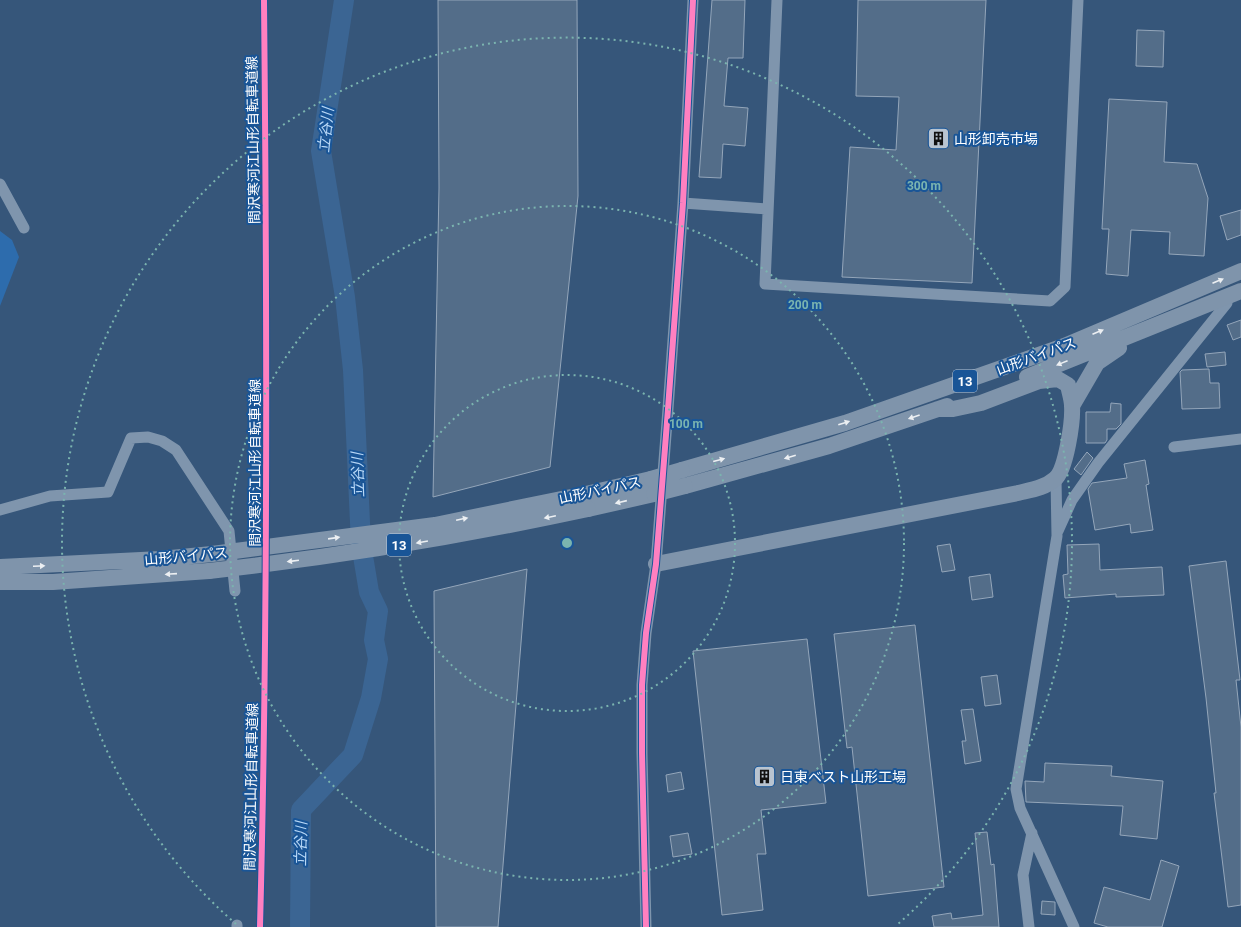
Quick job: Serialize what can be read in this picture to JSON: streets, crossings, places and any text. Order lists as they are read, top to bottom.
{
  "streets": {
    "highway": ["山形バイパス", "13"],
    "cycle path": ["間沢寒河江山形自転車道線"]
  },
  "water": ["立谷川"],
  "places": {
    "building": ["山形卸売市場", "日東ベスト山形工場"]
  },
  "rings": ["300 m", "200 m", "100 m"]
}
